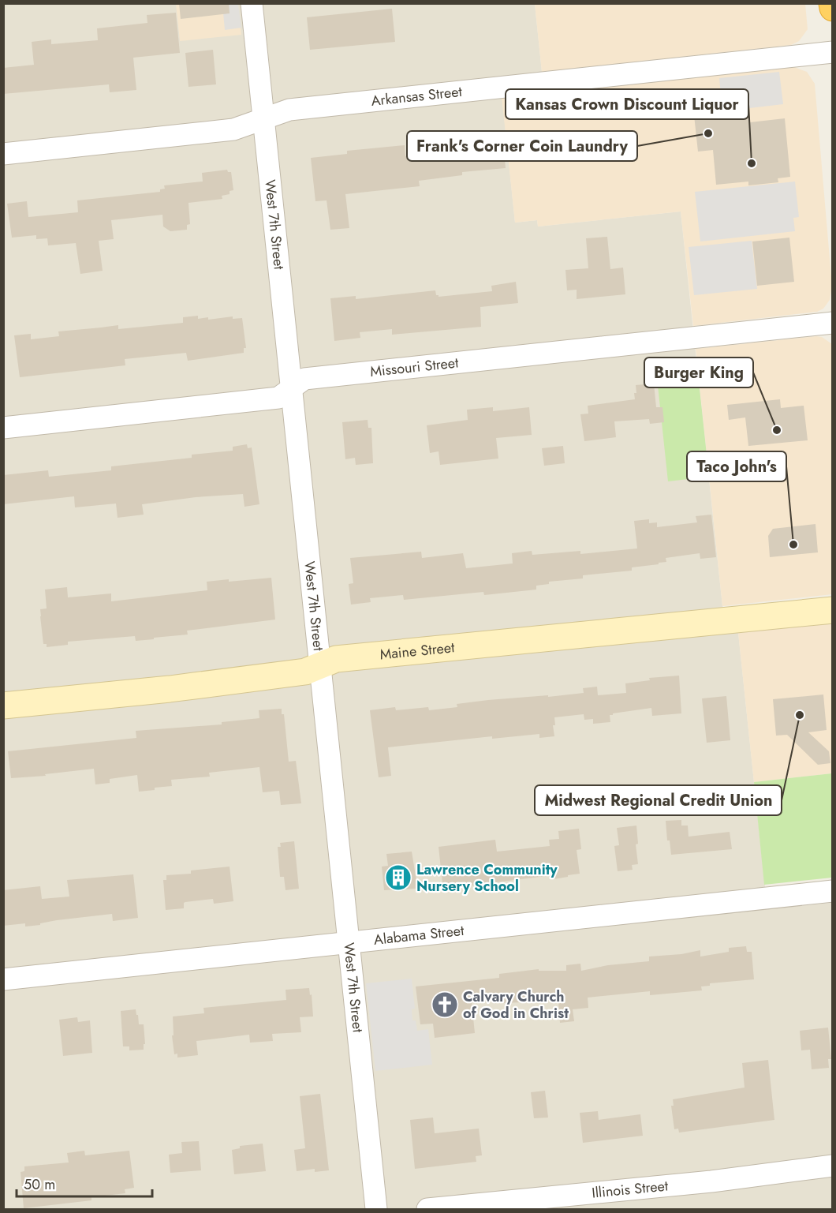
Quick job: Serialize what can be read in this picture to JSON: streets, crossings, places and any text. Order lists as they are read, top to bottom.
{
  "streets": {
    "street": [
      "Arkansas Street",
      "West 7th Street",
      "Missouri Street",
      "Maine Street",
      "Alabama Street",
      "Illinois Street"
    ]
  },
  "crossings": [
    ["Arkansas Street", "West 7th Street"],
    ["West 7th Street", "Missouri Street"],
    ["West 7th Street", "Maine Street"],
    ["West 7th Street", "Alabama Street"]
  ],
  "places": {
    "other": [
      "Frank's Corner Coin Laundry",
      "Kansas Crown Discount Liquor",
      "Burger King",
      "Taco John's",
      "Midwest Regional Credit Union"
    ],
    "building": ["Lawrence Community Nursery School"],
    "church": ["Calvary Church of God in Christ"]
  },
  "scale_bar": "50 m"
}
